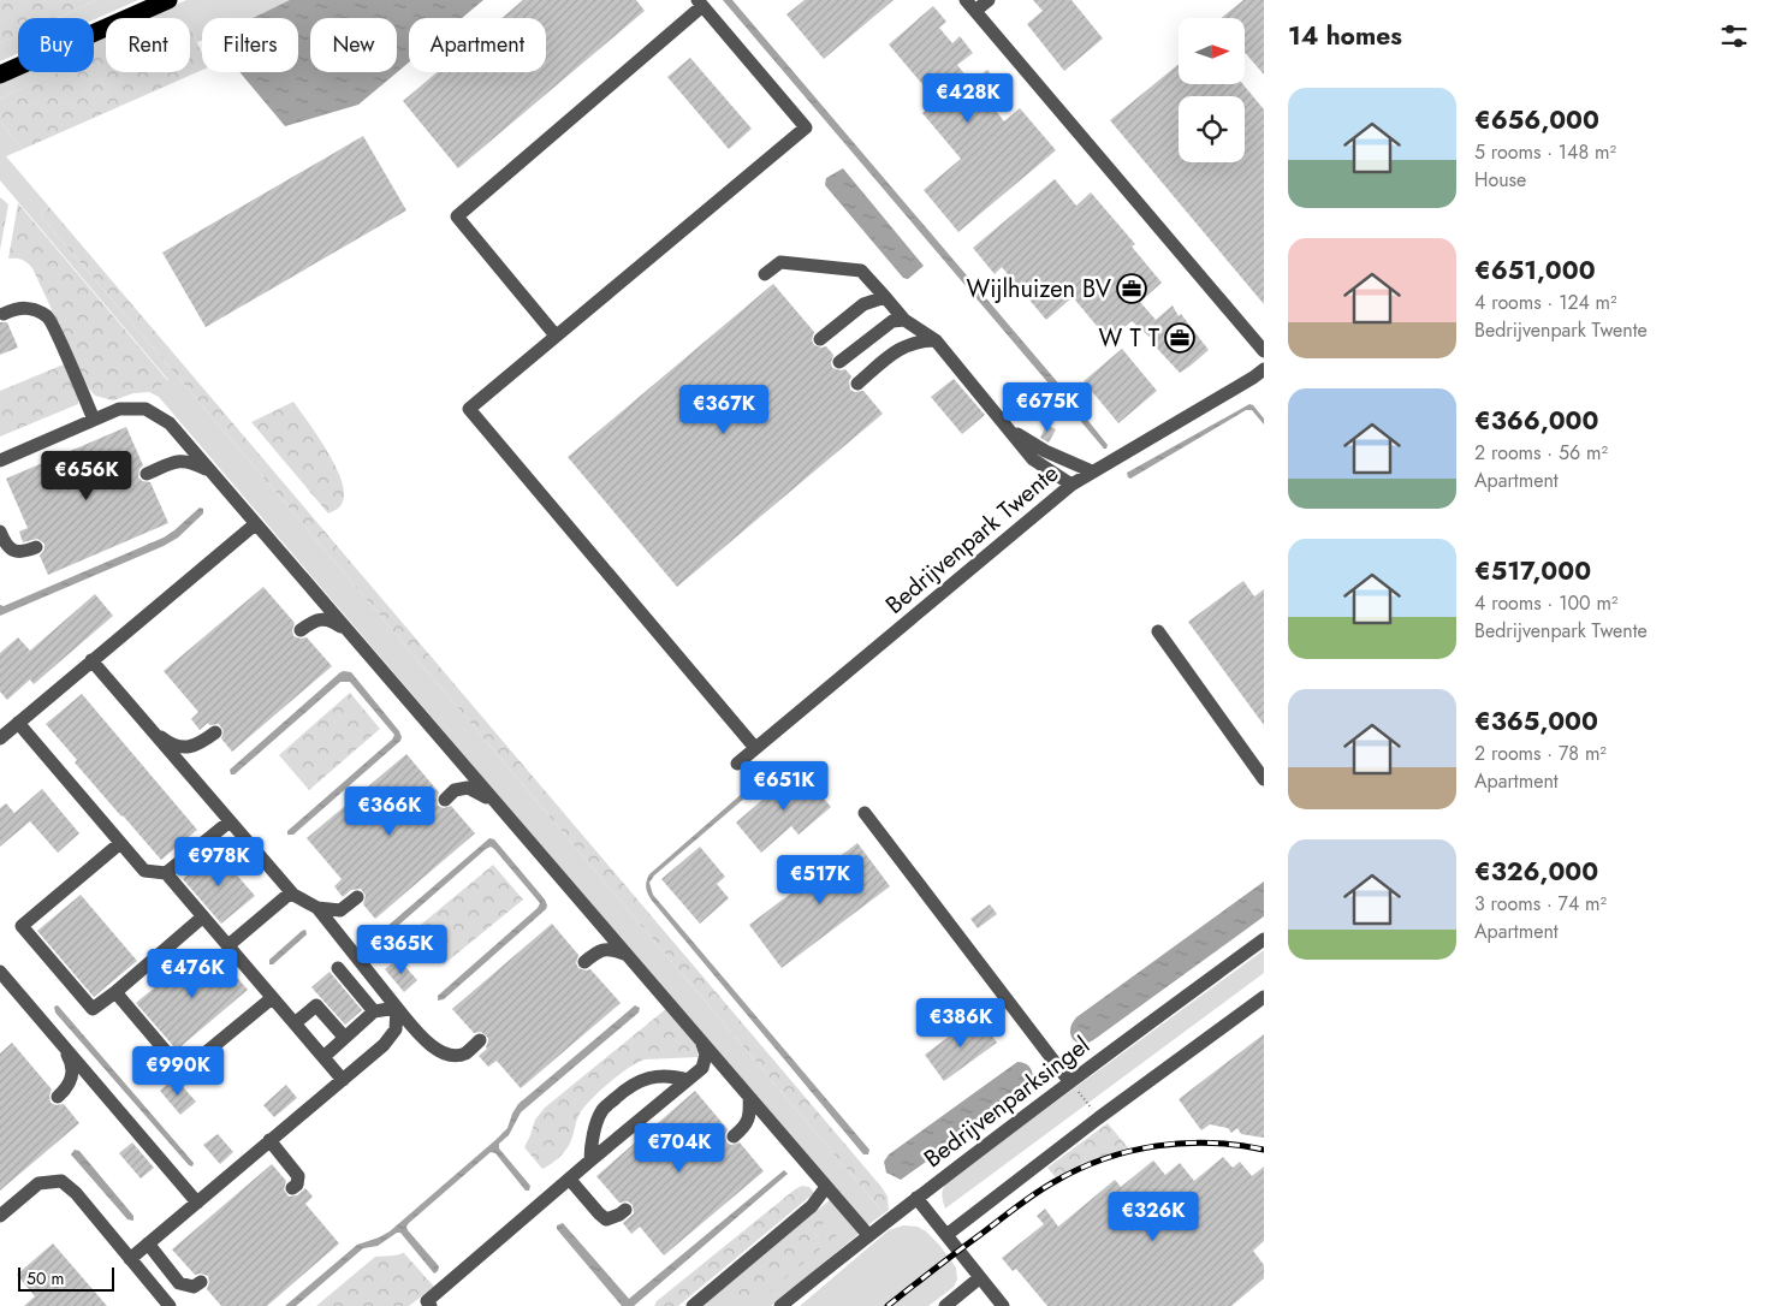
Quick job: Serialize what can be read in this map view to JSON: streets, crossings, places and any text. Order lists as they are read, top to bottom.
{
  "streets": {
    "street": ["Bedrijvenpark Twente", "Bedrijvenparksingel"]
  },
  "places": {
    "office": ["Wijlhuizen BV", "W T T"]
  },
  "scale_bar": "50 m",
  "north": "right",
  "page": {
    "heading": "14 homes",
    "chip": [
      "Buy",
      "Rent",
      "Filters",
      "New",
      "Apartment"
    ],
    "list": [
      {
        "name": "€656,000",
        "note": "5 rooms · 148 m² · House"
      },
      {
        "name": "€651,000",
        "note": "4 rooms · 124 m² · Bedrijvenpark Twente"
      },
      {
        "name": "€366,000",
        "note": "2 rooms · 56 m² · Apartment"
      },
      {
        "name": "€517,000",
        "note": "4 rooms · 100 m² · Bedrijvenpark Twente"
      },
      {
        "name": "€365,000",
        "note": "2 rooms · 78 m² · Apartment"
      },
      {
        "name": "€326,000",
        "note": "3 rooms · 74 m² · Apartment"
      }
    ],
    "price": [
      "€428K",
      "€675K",
      "€367K",
      "€656K",
      "€651K",
      "€366K",
      "€978K",
      "€517K",
      "€365K",
      "€476K",
      "€386K",
      "€990K",
      "€704K",
      "€326K"
    ],
    "scale": "50 m"
  }
}
